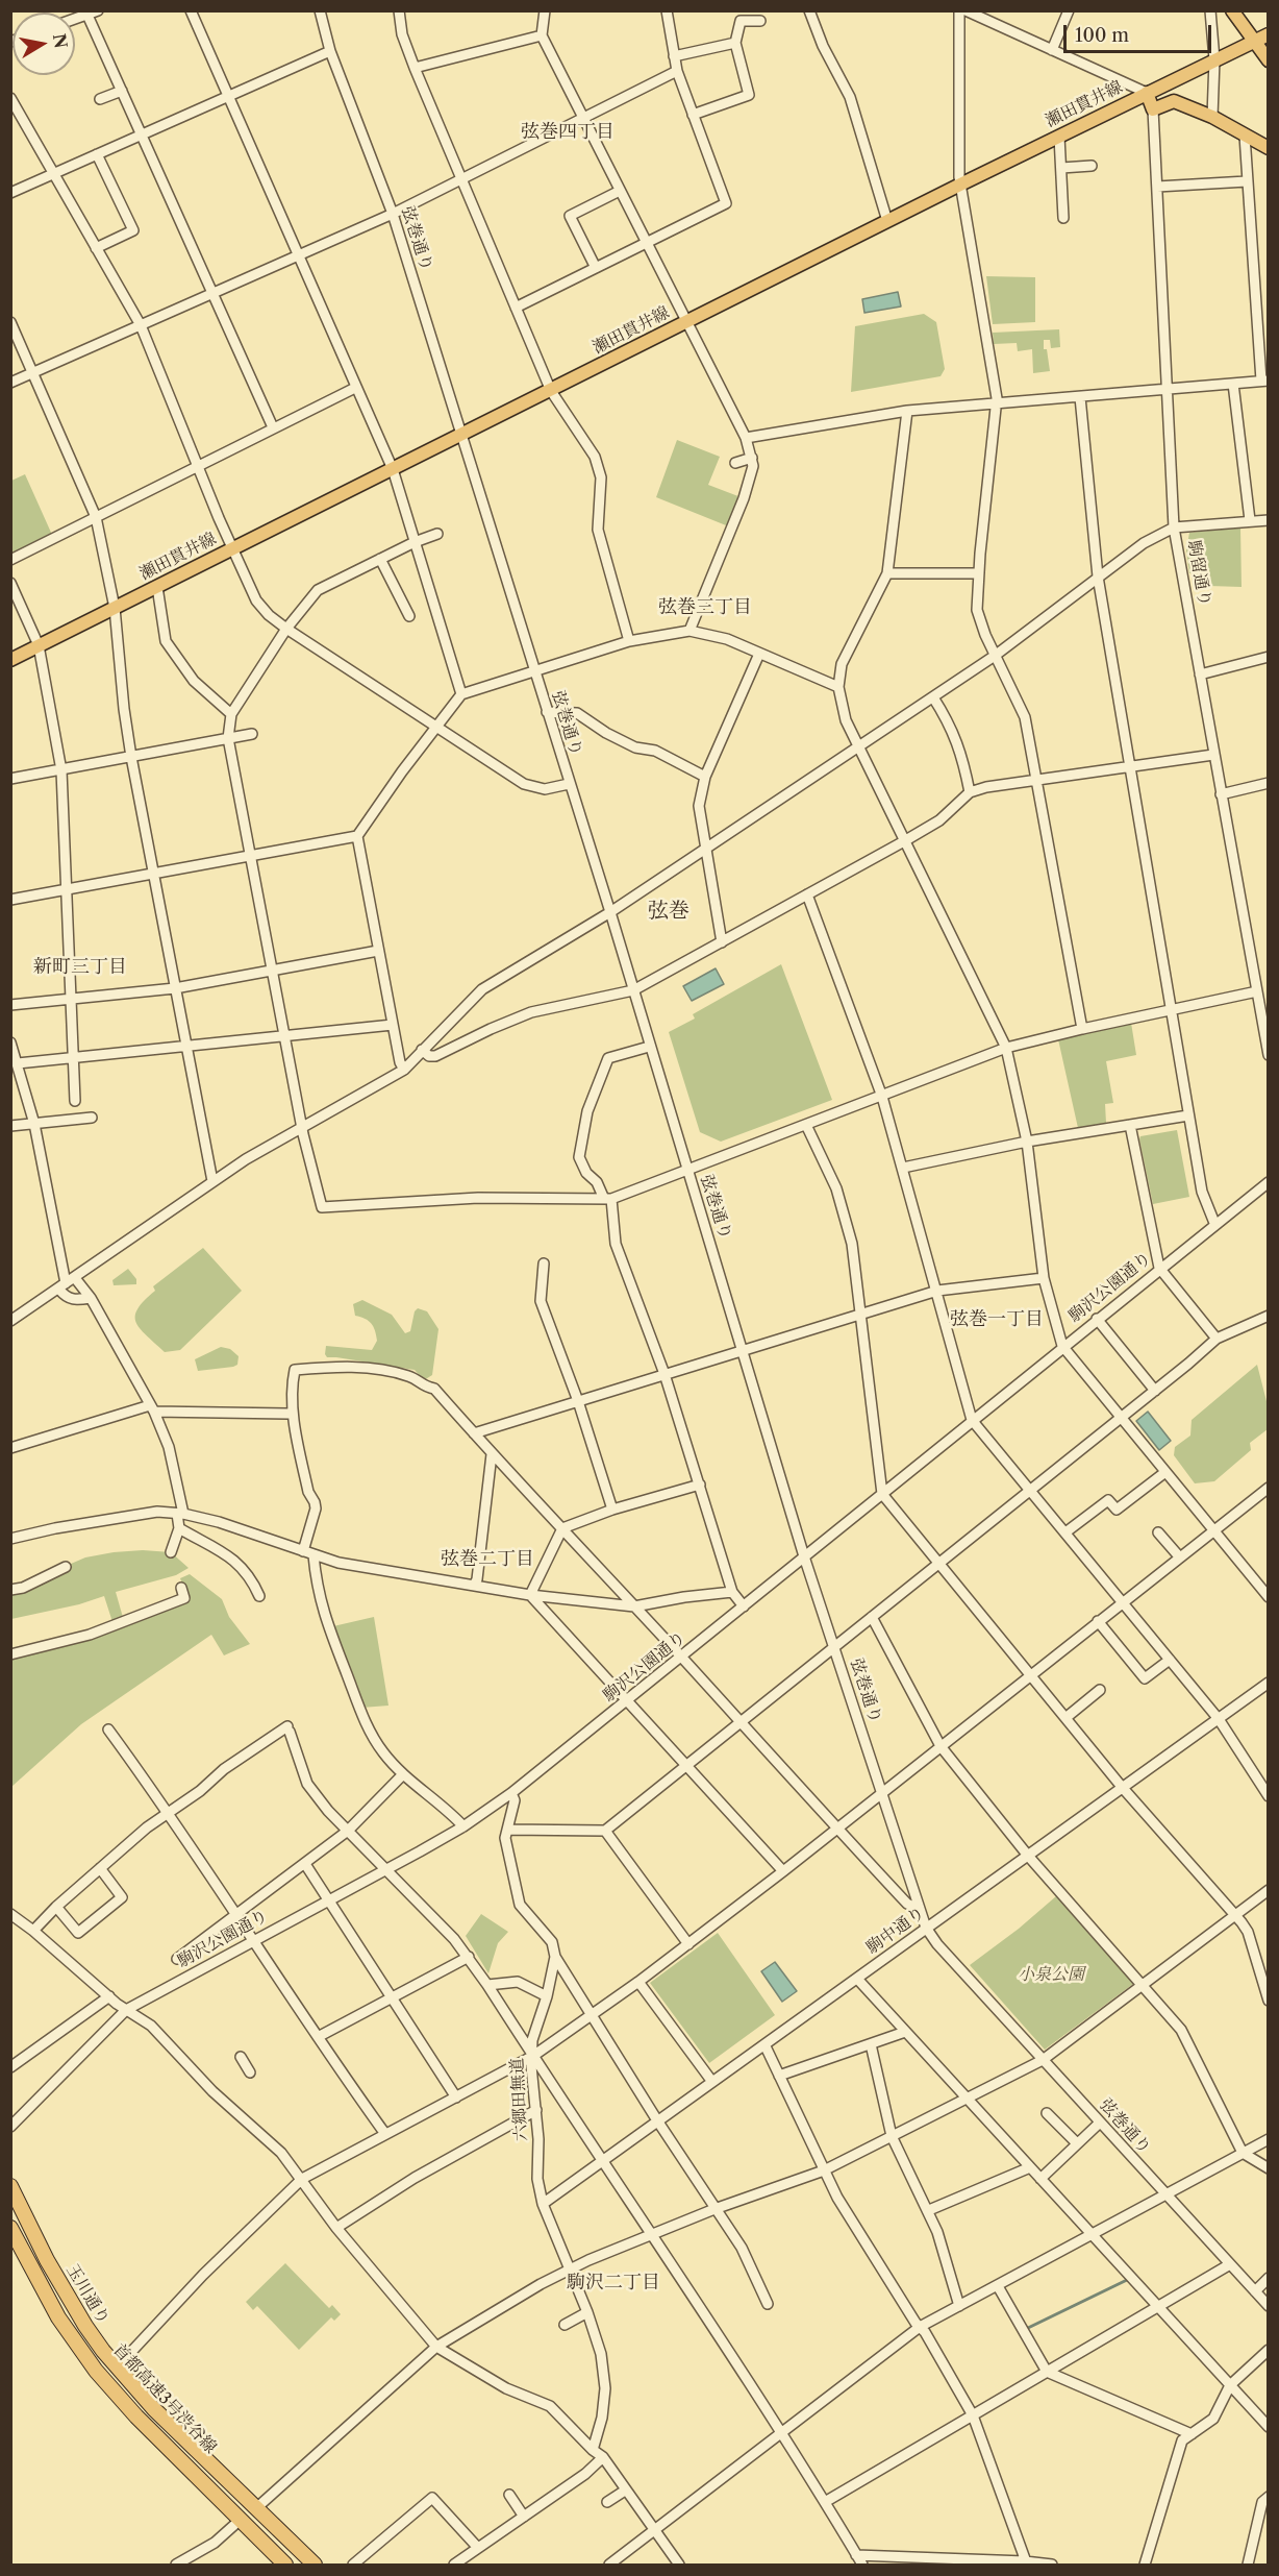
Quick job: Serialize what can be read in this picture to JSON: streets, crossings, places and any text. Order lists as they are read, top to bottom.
{
  "streets": {
    "highway": ["玉川通り", "首都高速3号渋谷線"],
    "main road": ["瀬田貫井線", "駒留通り"],
    "street": [
      "弦巻通り",
      "駒沢公園通り",
      "駒中通り",
      "六郷田無道"
    ]
  },
  "crossings": [
    ["瀬田貫井線", "弦巻通り"],
    ["瀬田貫井線", "駒留通り"],
    ["弦巻通り", "駒沢公園通り"],
    ["弦巻通り", "駒中通り"],
    ["駒中通り", "六郷田無道"]
  ],
  "districts": [
    "弦巻四丁目",
    "弦巻三丁目",
    "弦巻",
    "新町三丁目",
    "弦巻一丁目",
    "弦巻二丁目",
    "駒沢二丁目"
  ],
  "parks": ["小泉公園"],
  "scale_bar": "100 m",
  "north": "right"
}
